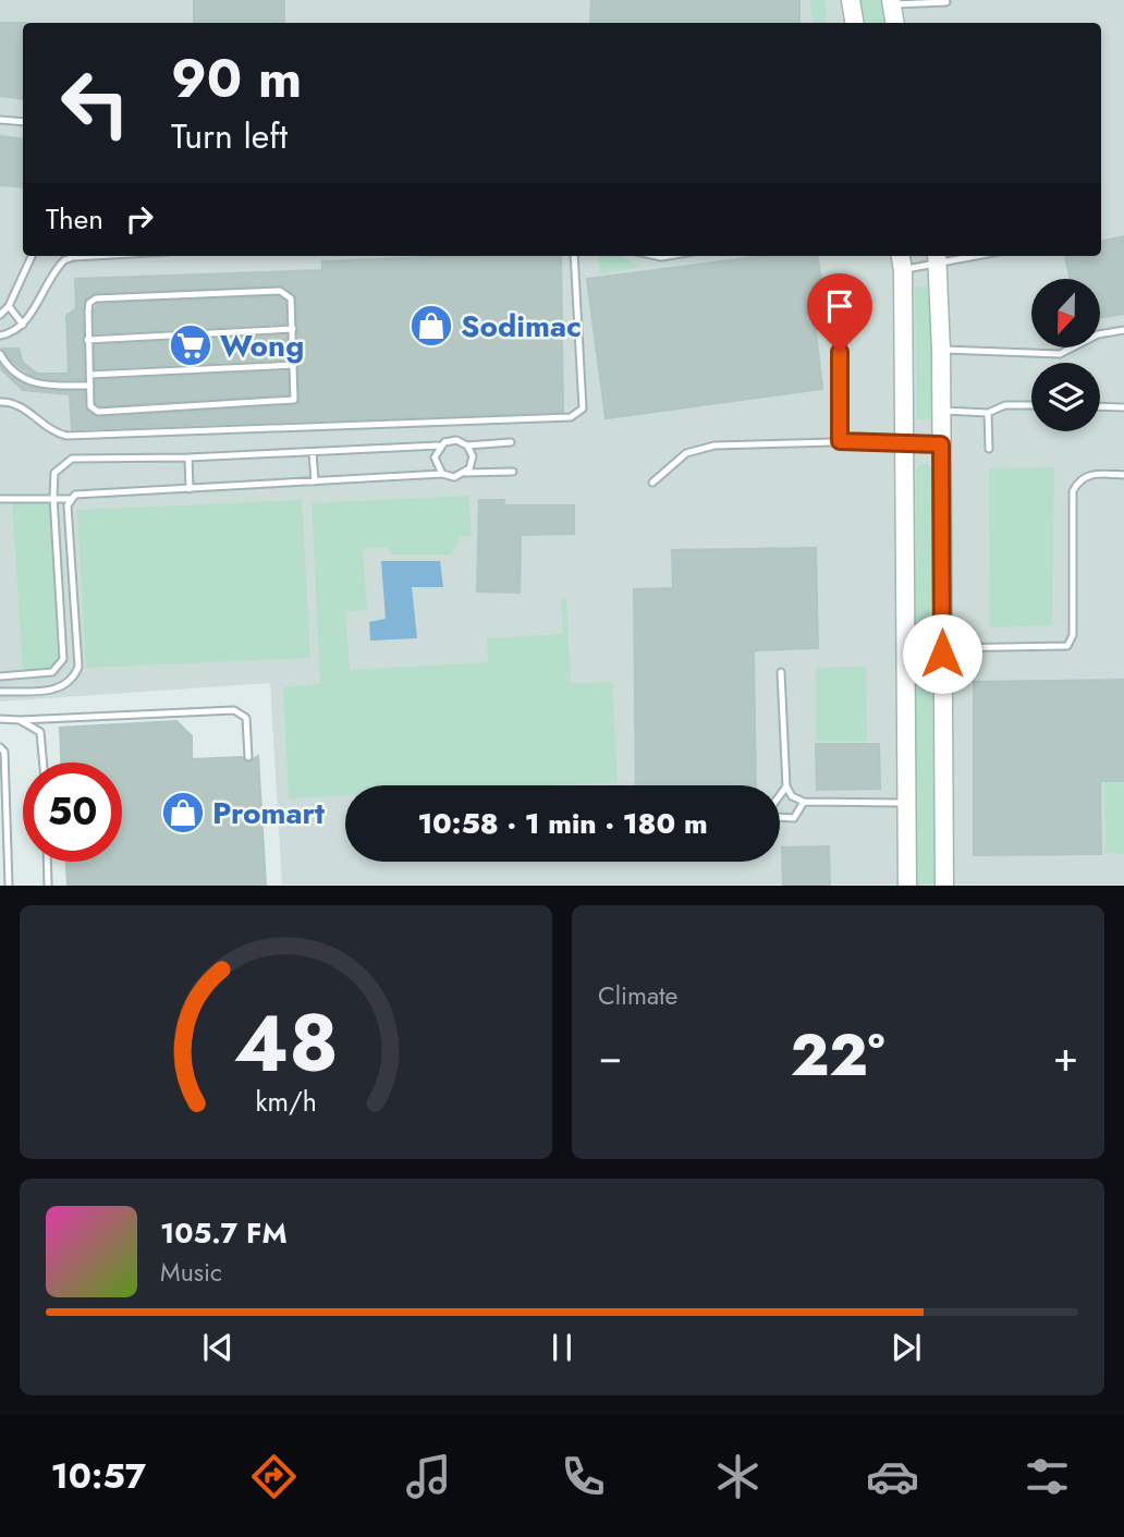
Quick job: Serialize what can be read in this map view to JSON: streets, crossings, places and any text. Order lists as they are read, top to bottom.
{
  "places": {
    "shop": ["Sodimac", "Promart"],
    "supermarket": ["Wong"]
  },
  "north": "bottom",
  "page": {
    "turn": ["90 m", "Turn left"],
    "then": "Then",
    "limit": "50",
    "trip": "10:58 · 1 min · 180 m",
    "tile": "Climate",
    "heat": ["−", "22°", "+"],
    "song": ["105.7 FM", "Music"],
    "tabs": "10:57",
    "gauge": ["48", "km/h"]
  }
}
